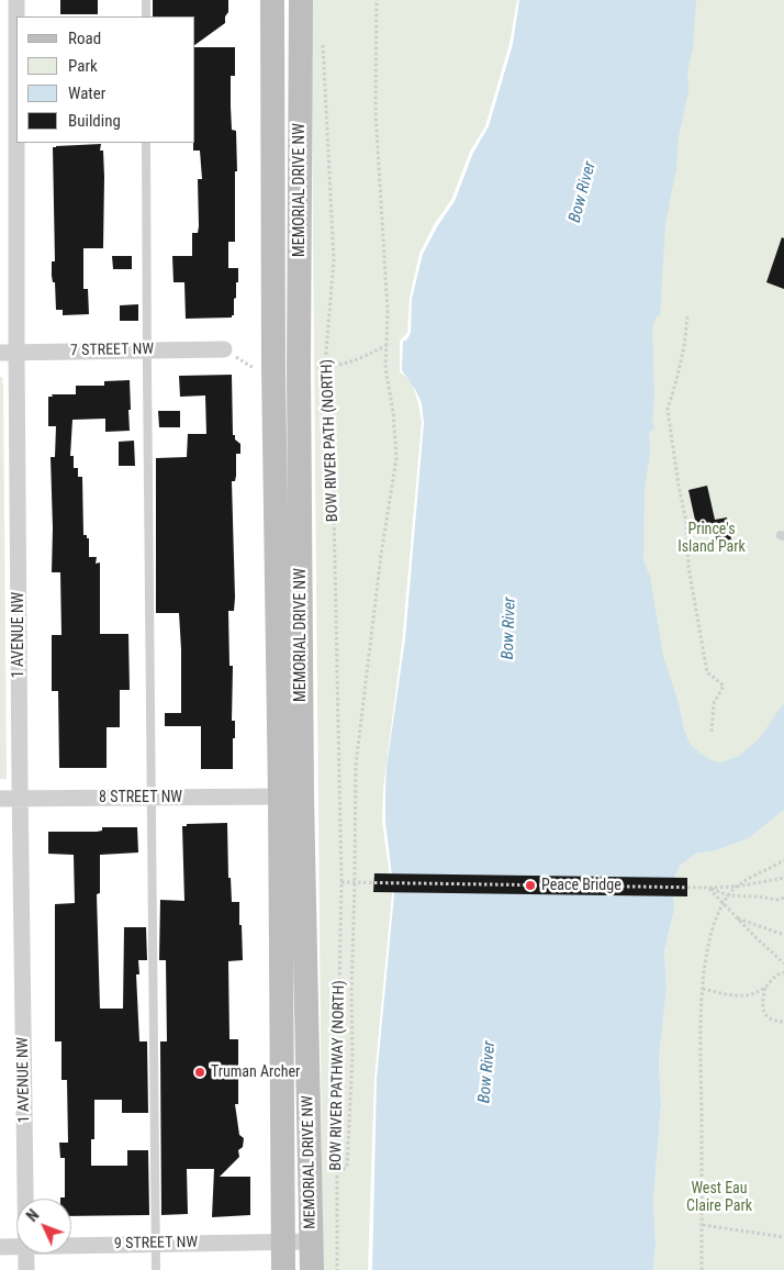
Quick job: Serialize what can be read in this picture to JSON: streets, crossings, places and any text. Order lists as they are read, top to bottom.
{
  "streets": {
    "main road": ["MEMORIAL DRIVE NW"],
    "street": [
      "7 STREET NW",
      "1 AVENUE NW",
      "8 STREET NW",
      "9 STREET NW"
    ],
    "path": ["BOW RIVER PATH (NORTH)", "BOW RIVER PATHWAY (NORTH)"]
  },
  "crossings": [
    ["MEMORIAL DRIVE NW", "8 STREET NW"],
    ["MEMORIAL DRIVE NW", "9 STREET NW"],
    ["7 STREET NW", "1 AVENUE NW"],
    ["BOW RIVER PATH (NORTH)", "BOW RIVER PATHWAY (NORTH)"],
    ["1 AVENUE NW", "8 STREET NW"]
  ],
  "water": ["Bow River"],
  "parks": ["Prince's Island Park", "West Eau Claire Park"],
  "places": ["Peace Bridge", "Truman Archer"],
  "legend": [
    "Road",
    "Park",
    "Water",
    "Building"
  ],
  "north": "top left"
}
